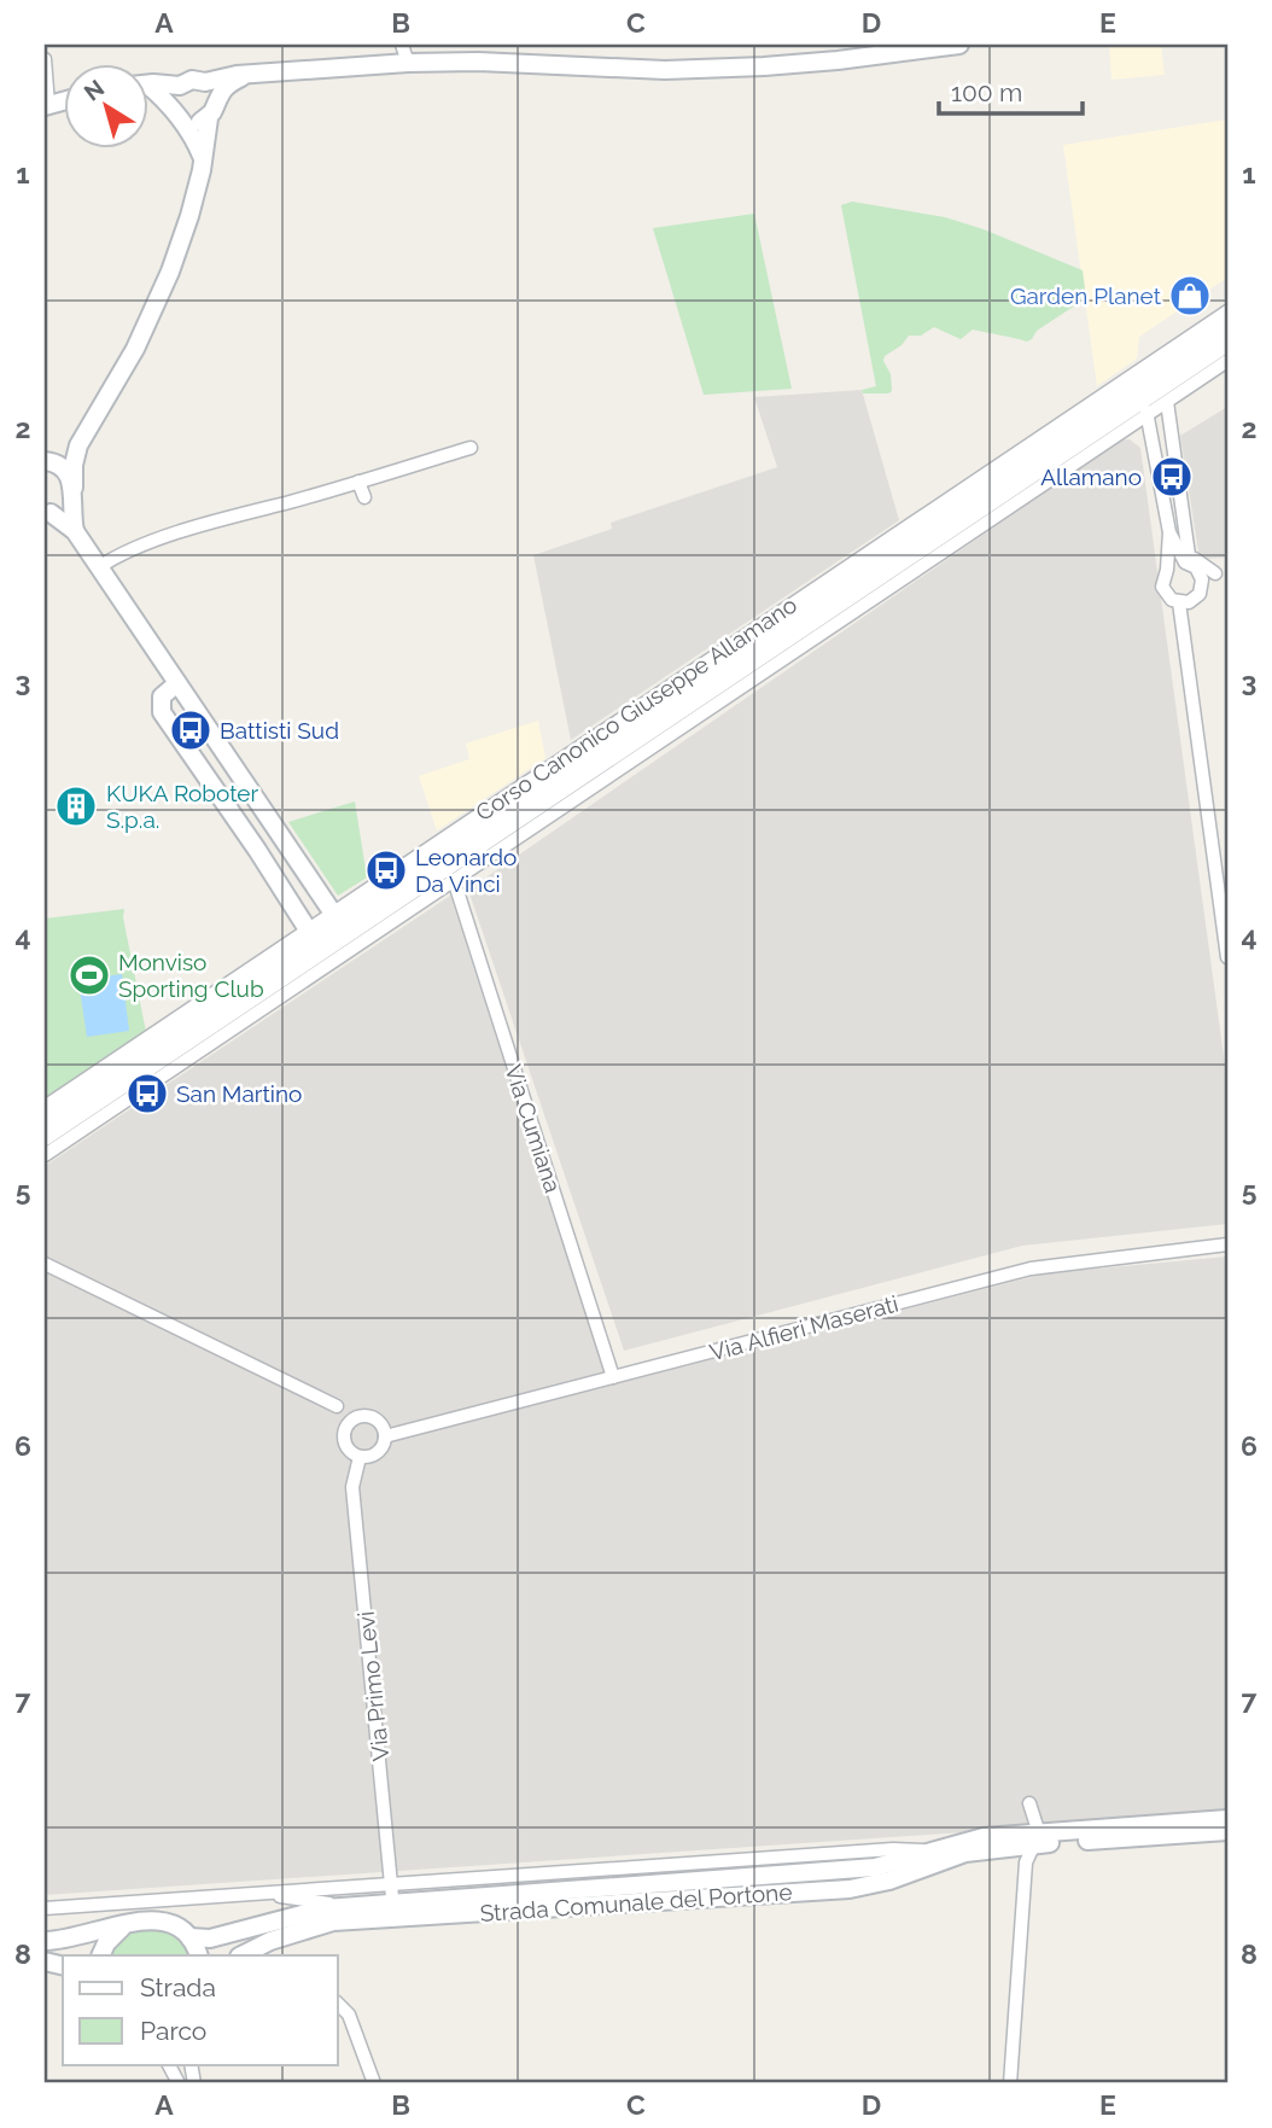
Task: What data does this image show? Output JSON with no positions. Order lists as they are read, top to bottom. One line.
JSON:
{"streets":{"street":["Corso Canonico Giuseppe Allamano","Via Cumiana","Via Alfieri Maserati","Via Primo Levi","Strada Comunale del Portone"]},"crossings":[["Corso Canonico Giuseppe Allamano","Via Cumiana"],["Via Cumiana","Via Alfieri Maserati"],["Via Alfieri Maserati","Via Primo Levi"],["Via Primo Levi","Strada Comunale del Portone"]],"places":{"shop":["Garden Planet"],"bus stop":["Allamano","Battisti Sud","Leonardo Da Vinci","San Martino"],"building":["KUKA Roboter S.p.a."],"sports":["Monviso Sporting Club"]},"legend":["Strada","Parco"],"scale_bar":"100 m","north":"top left","grid":{"columns":["A","B","C","D","E"],"rows":["1","2","3","4","5","6","7","8"]}}
